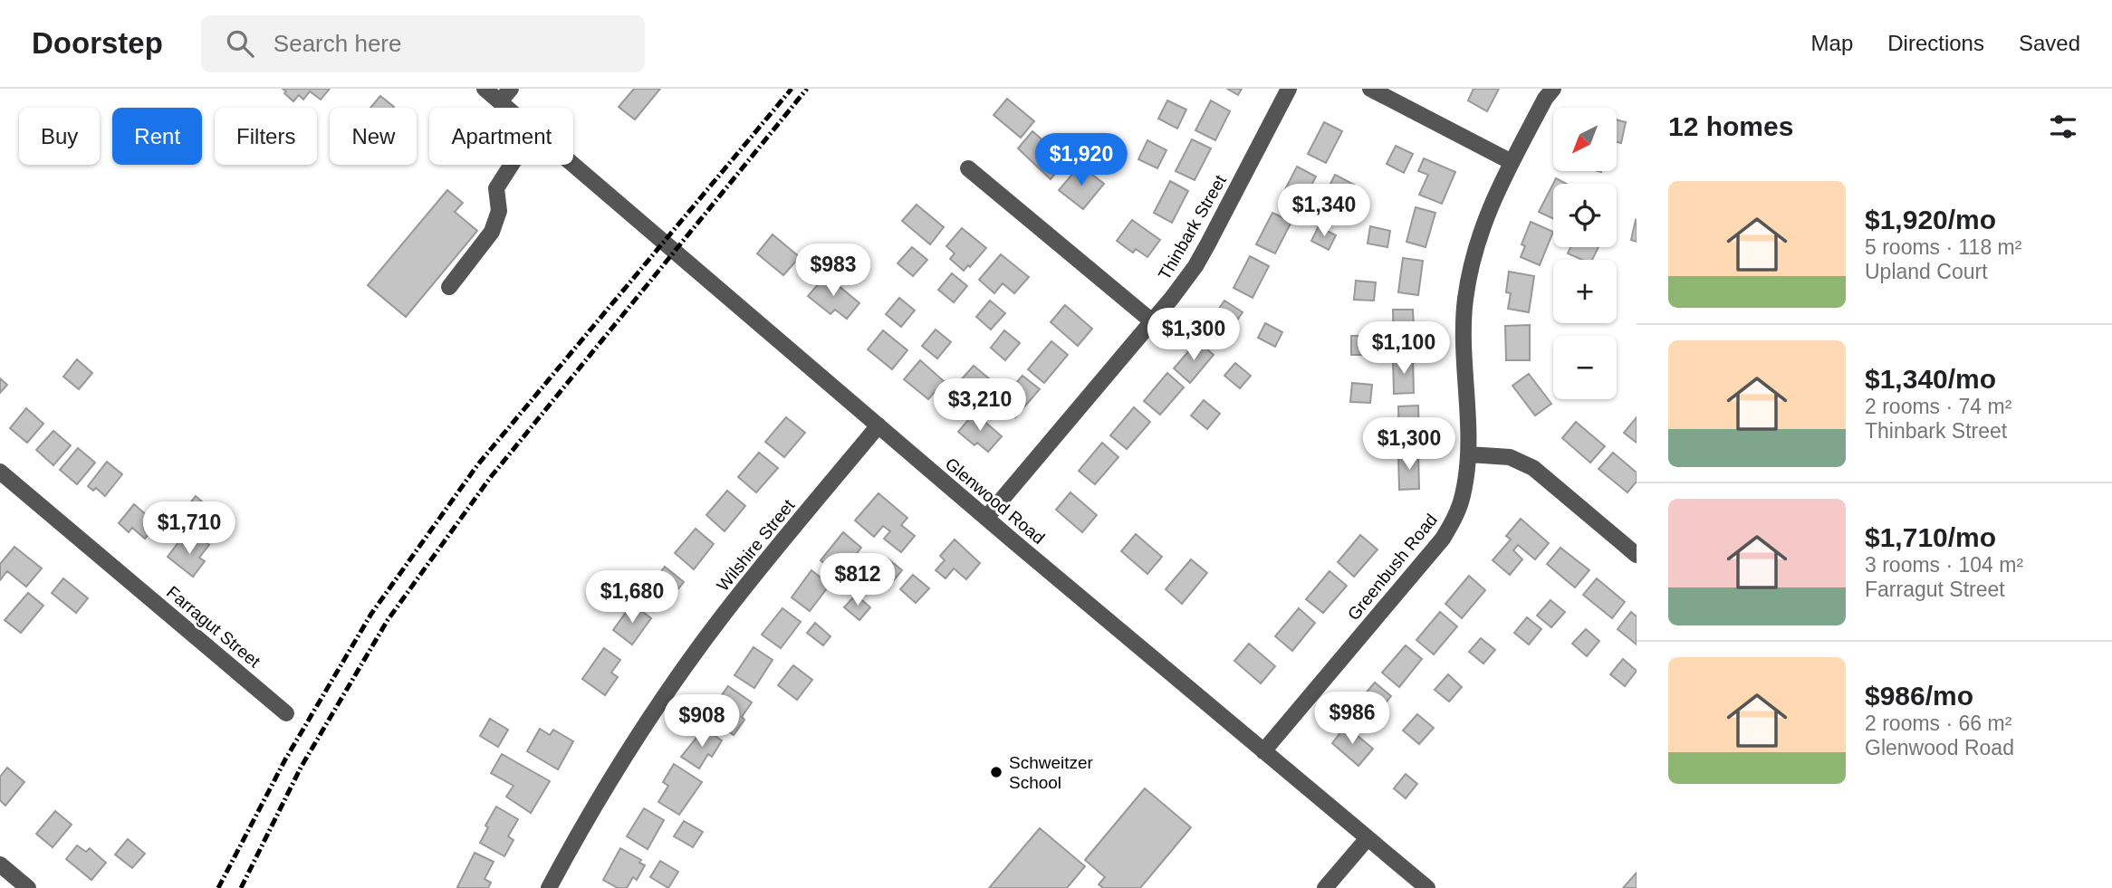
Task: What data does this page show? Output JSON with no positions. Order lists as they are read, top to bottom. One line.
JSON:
{"streets":{"street":["Thinbark Street","Glenwood Road","Wilshire Street","Greenbush Road","Farragut Street"]},"crossings":[["Thinbark Street","Glenwood Road"],["Glenwood Road","Wilshire Street"],["Glenwood Road","Greenbush Road"]],"places":["Schweitzer School"],"north":"bottom left","page":{"header":"Doorstep","search":"Search here","nav":["Map","Directions","Saved"],"heading":"12 homes","map_buttons":["+","−"],"chip":["Buy","Rent","Filters","New","Apartment"],"price":["$1,920","$1,340","$983","$1,300","$1,100","$3,210","$1,300","$1,710","$812","$1,680","$986","$908"],"list":[{"name":"$1,920/mo","note":"5 rooms · 118 m² · Upland Court"},{"name":"$1,340/mo","note":"2 rooms · 74 m² · Thinbark Street"},{"name":"$1,710/mo","note":"3 rooms · 104 m² · Farragut Street"},{"name":"$986/mo","note":"2 rooms · 66 m² · Glenwood Road"}]}}
